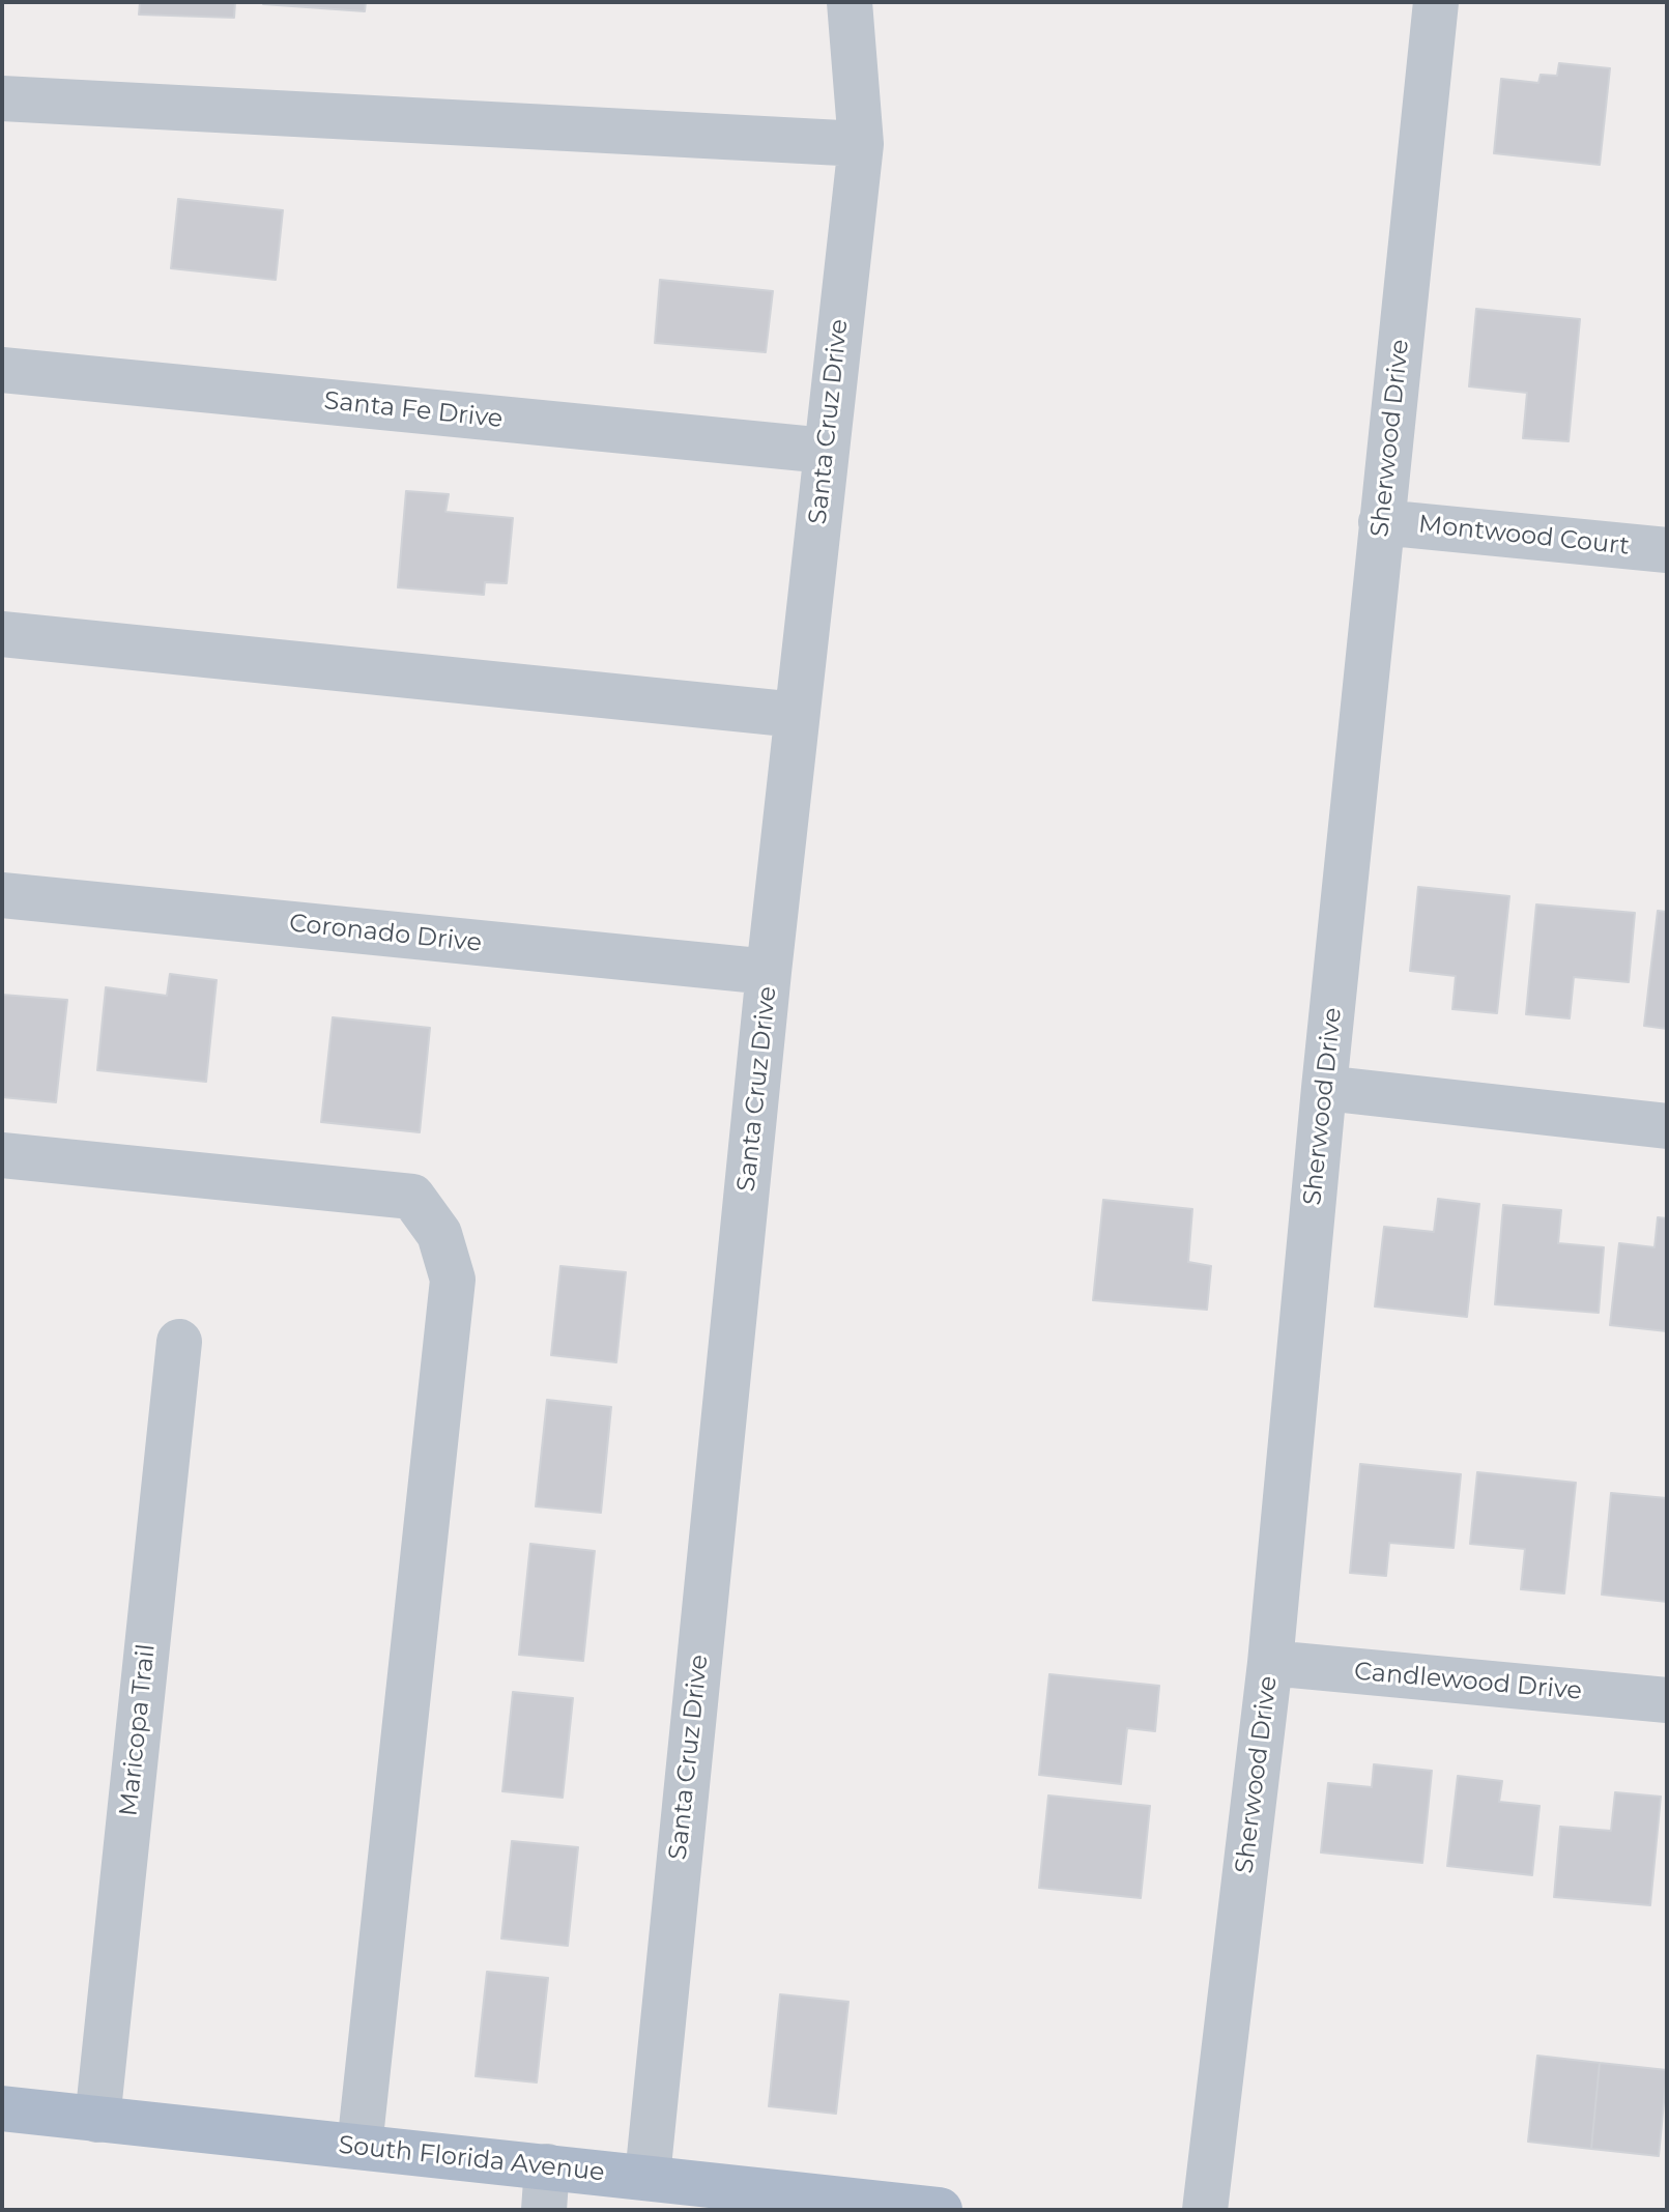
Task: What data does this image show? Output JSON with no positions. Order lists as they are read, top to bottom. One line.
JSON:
{"streets":{"main road":["South Florida Avenue"],"street":["Santa Fe Drive","Santa Cruz Drive","Sherwood Drive","Montwood Court","Coronado Drive","Candlewood Drive","Maricopa Trail"]},"crossings":[["Santa Fe Drive","Santa Cruz Drive"],["Santa Cruz Drive","Coronado Drive"],["Santa Cruz Drive","South Florida Avenue"],["Sherwood Drive","Montwood Court"],["Sherwood Drive","Candlewood Drive"],["Maricopa Trail","South Florida Avenue"]]}
